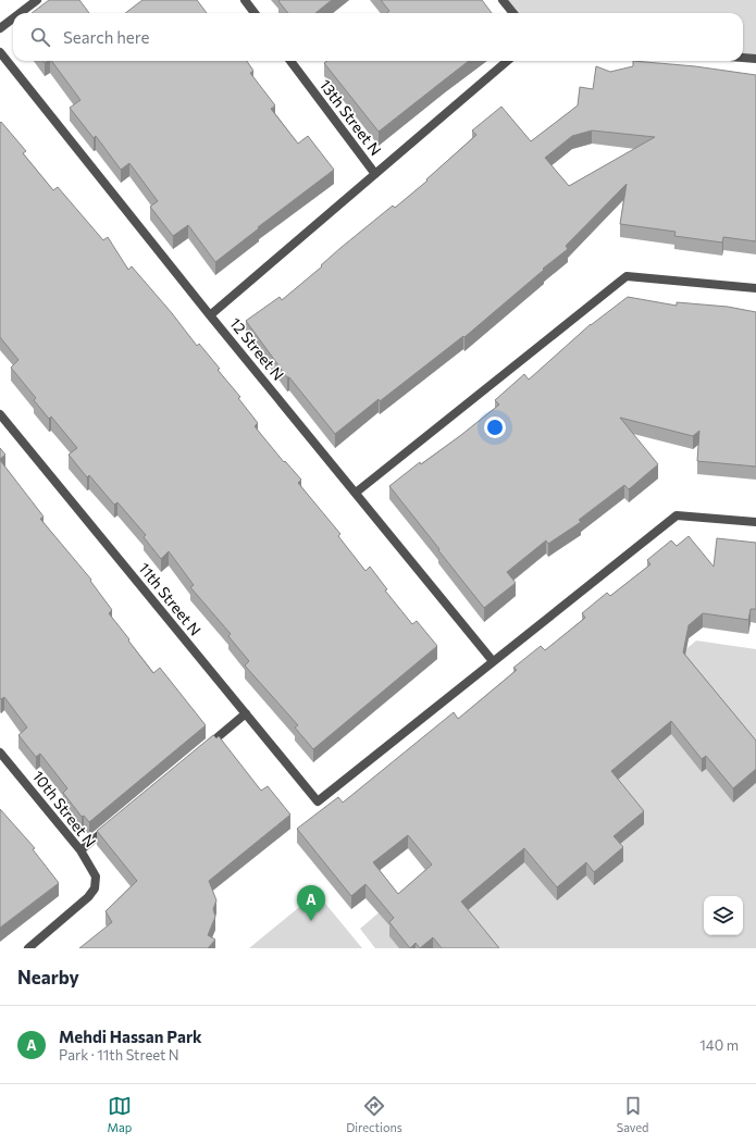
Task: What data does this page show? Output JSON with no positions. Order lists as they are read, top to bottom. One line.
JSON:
{"streets":{"street":["13th Street N","12 Street N","11th Street N","10th Street N"]},"crossings":[["12 Street N","11th Street N"]],"page":{"search":"Search here","pins":"A","heading":"Nearby","list":[{"mark":"A","name":"Mehdi Hassan Park","note":"Park · 11th Street N","value":"140 m"}],"nav":["Map","Directions","Saved"]}}
